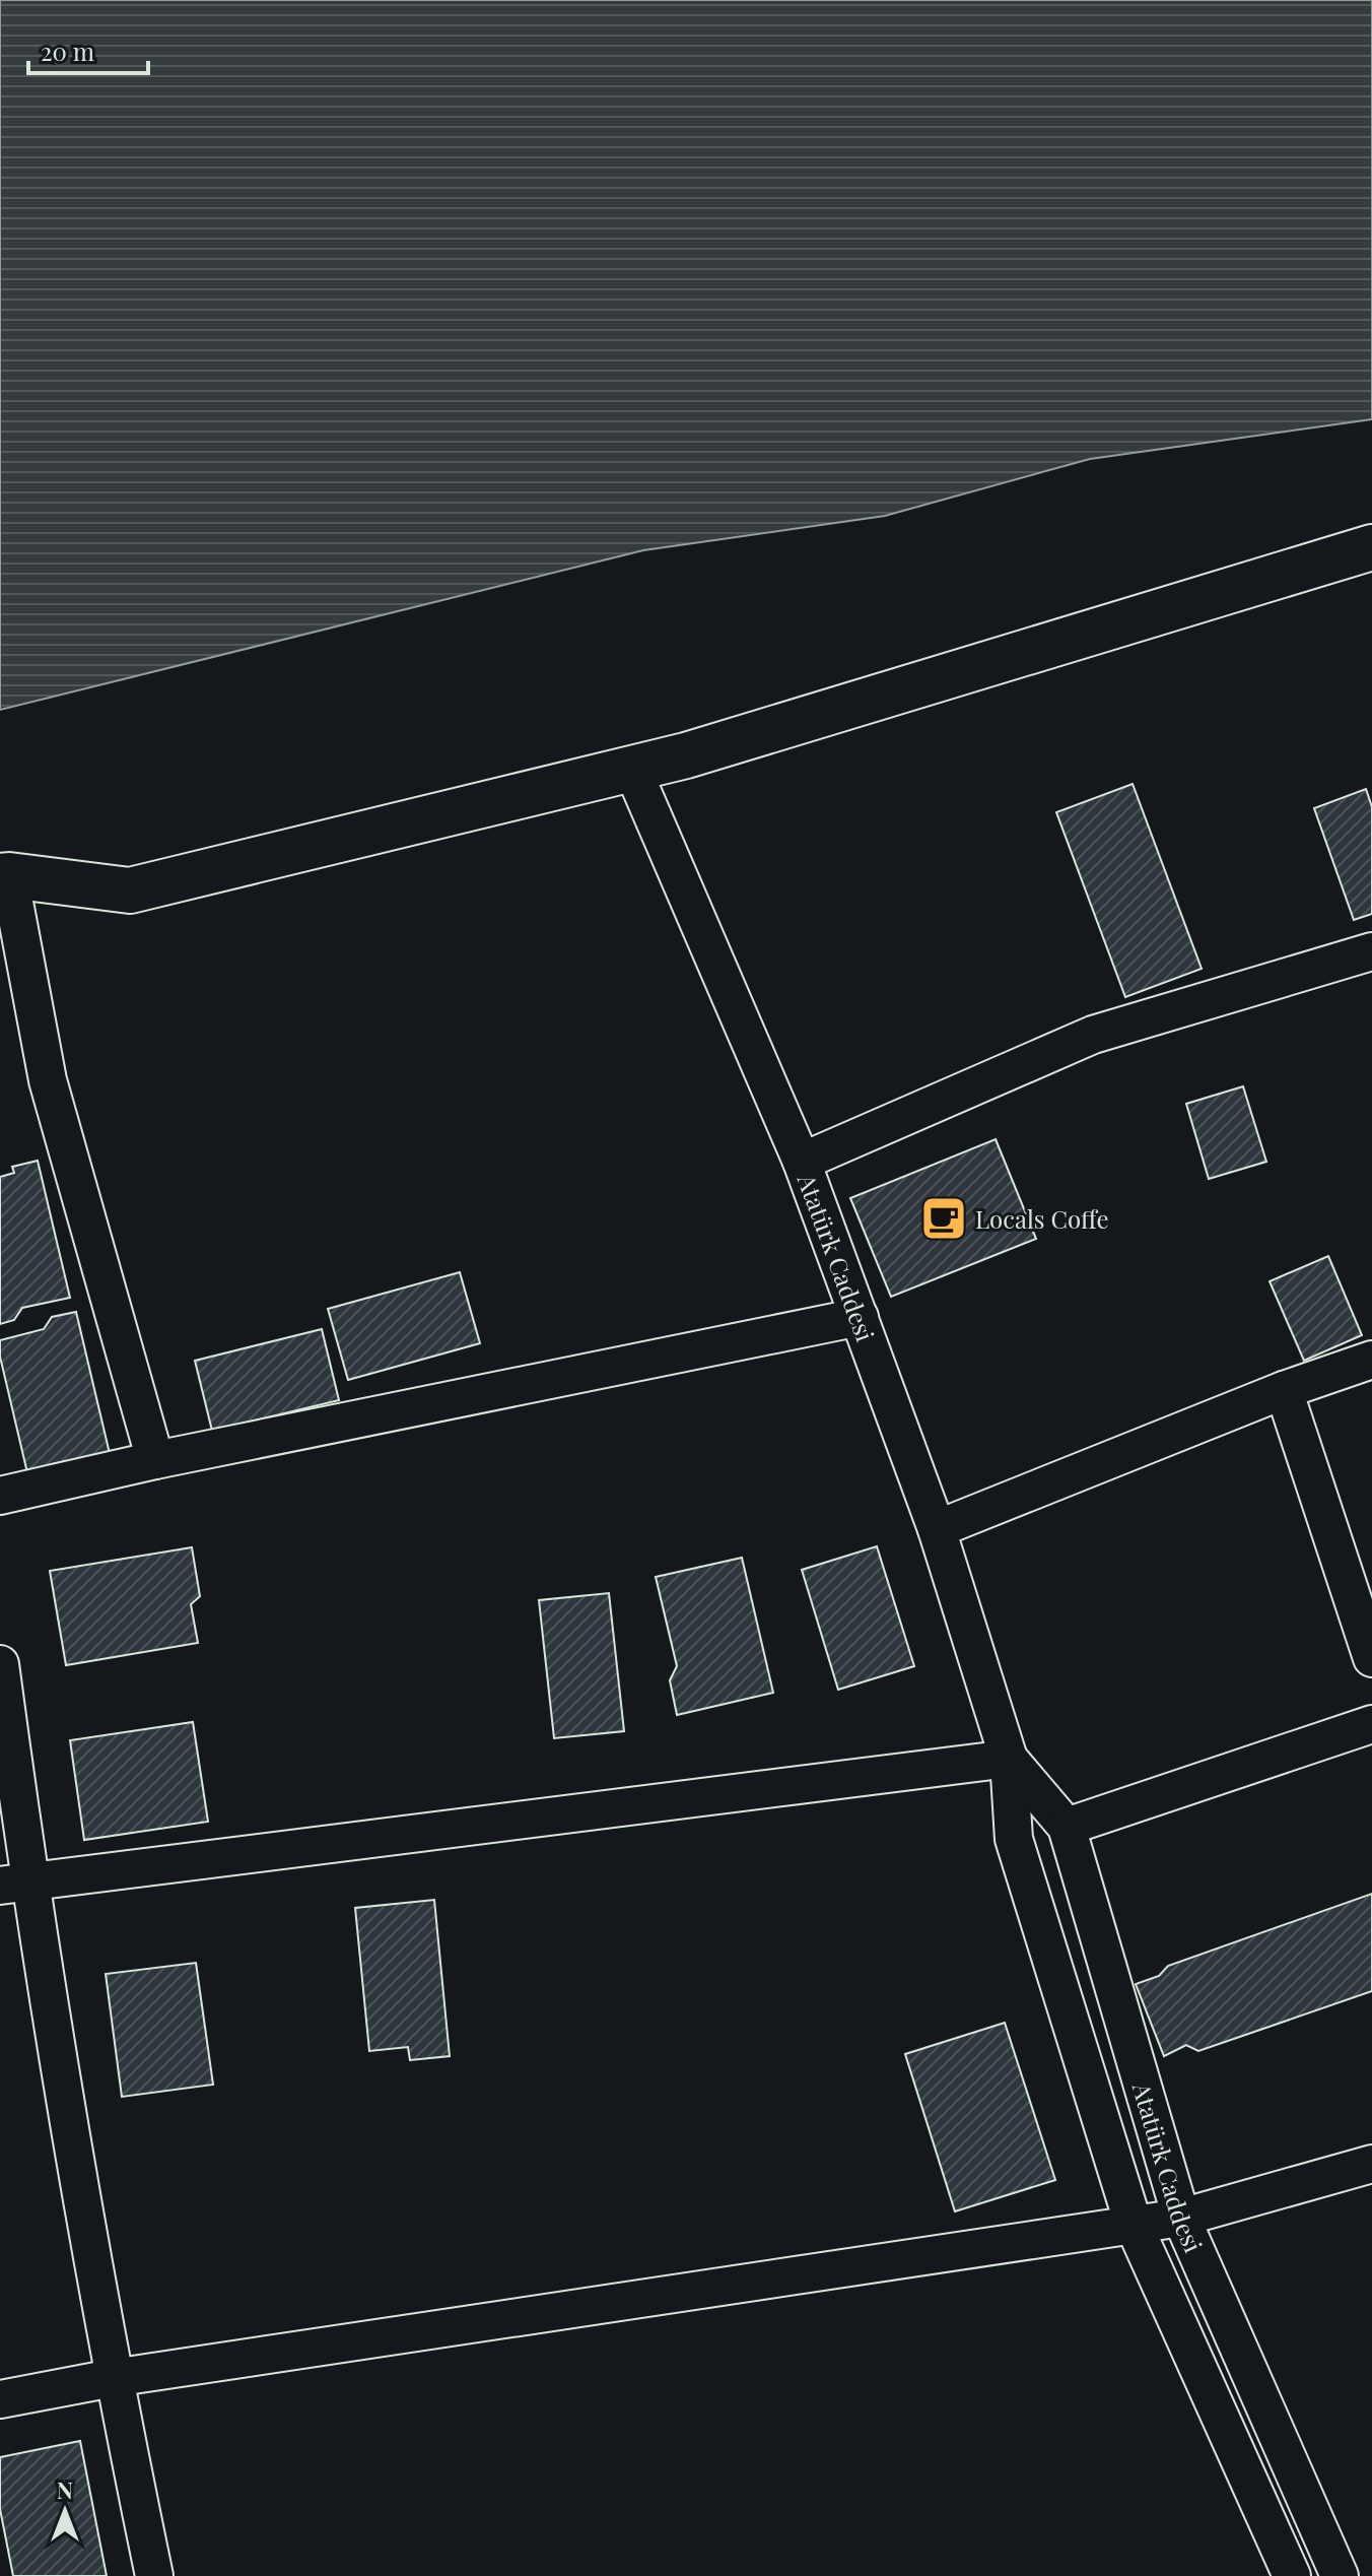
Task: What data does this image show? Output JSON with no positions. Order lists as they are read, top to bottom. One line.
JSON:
{"streets":{"street":["Atatürk Caddesi"]},"places":{"cafe":["Locals Coffe"]},"scale_bar":"20 m","north":"top"}
